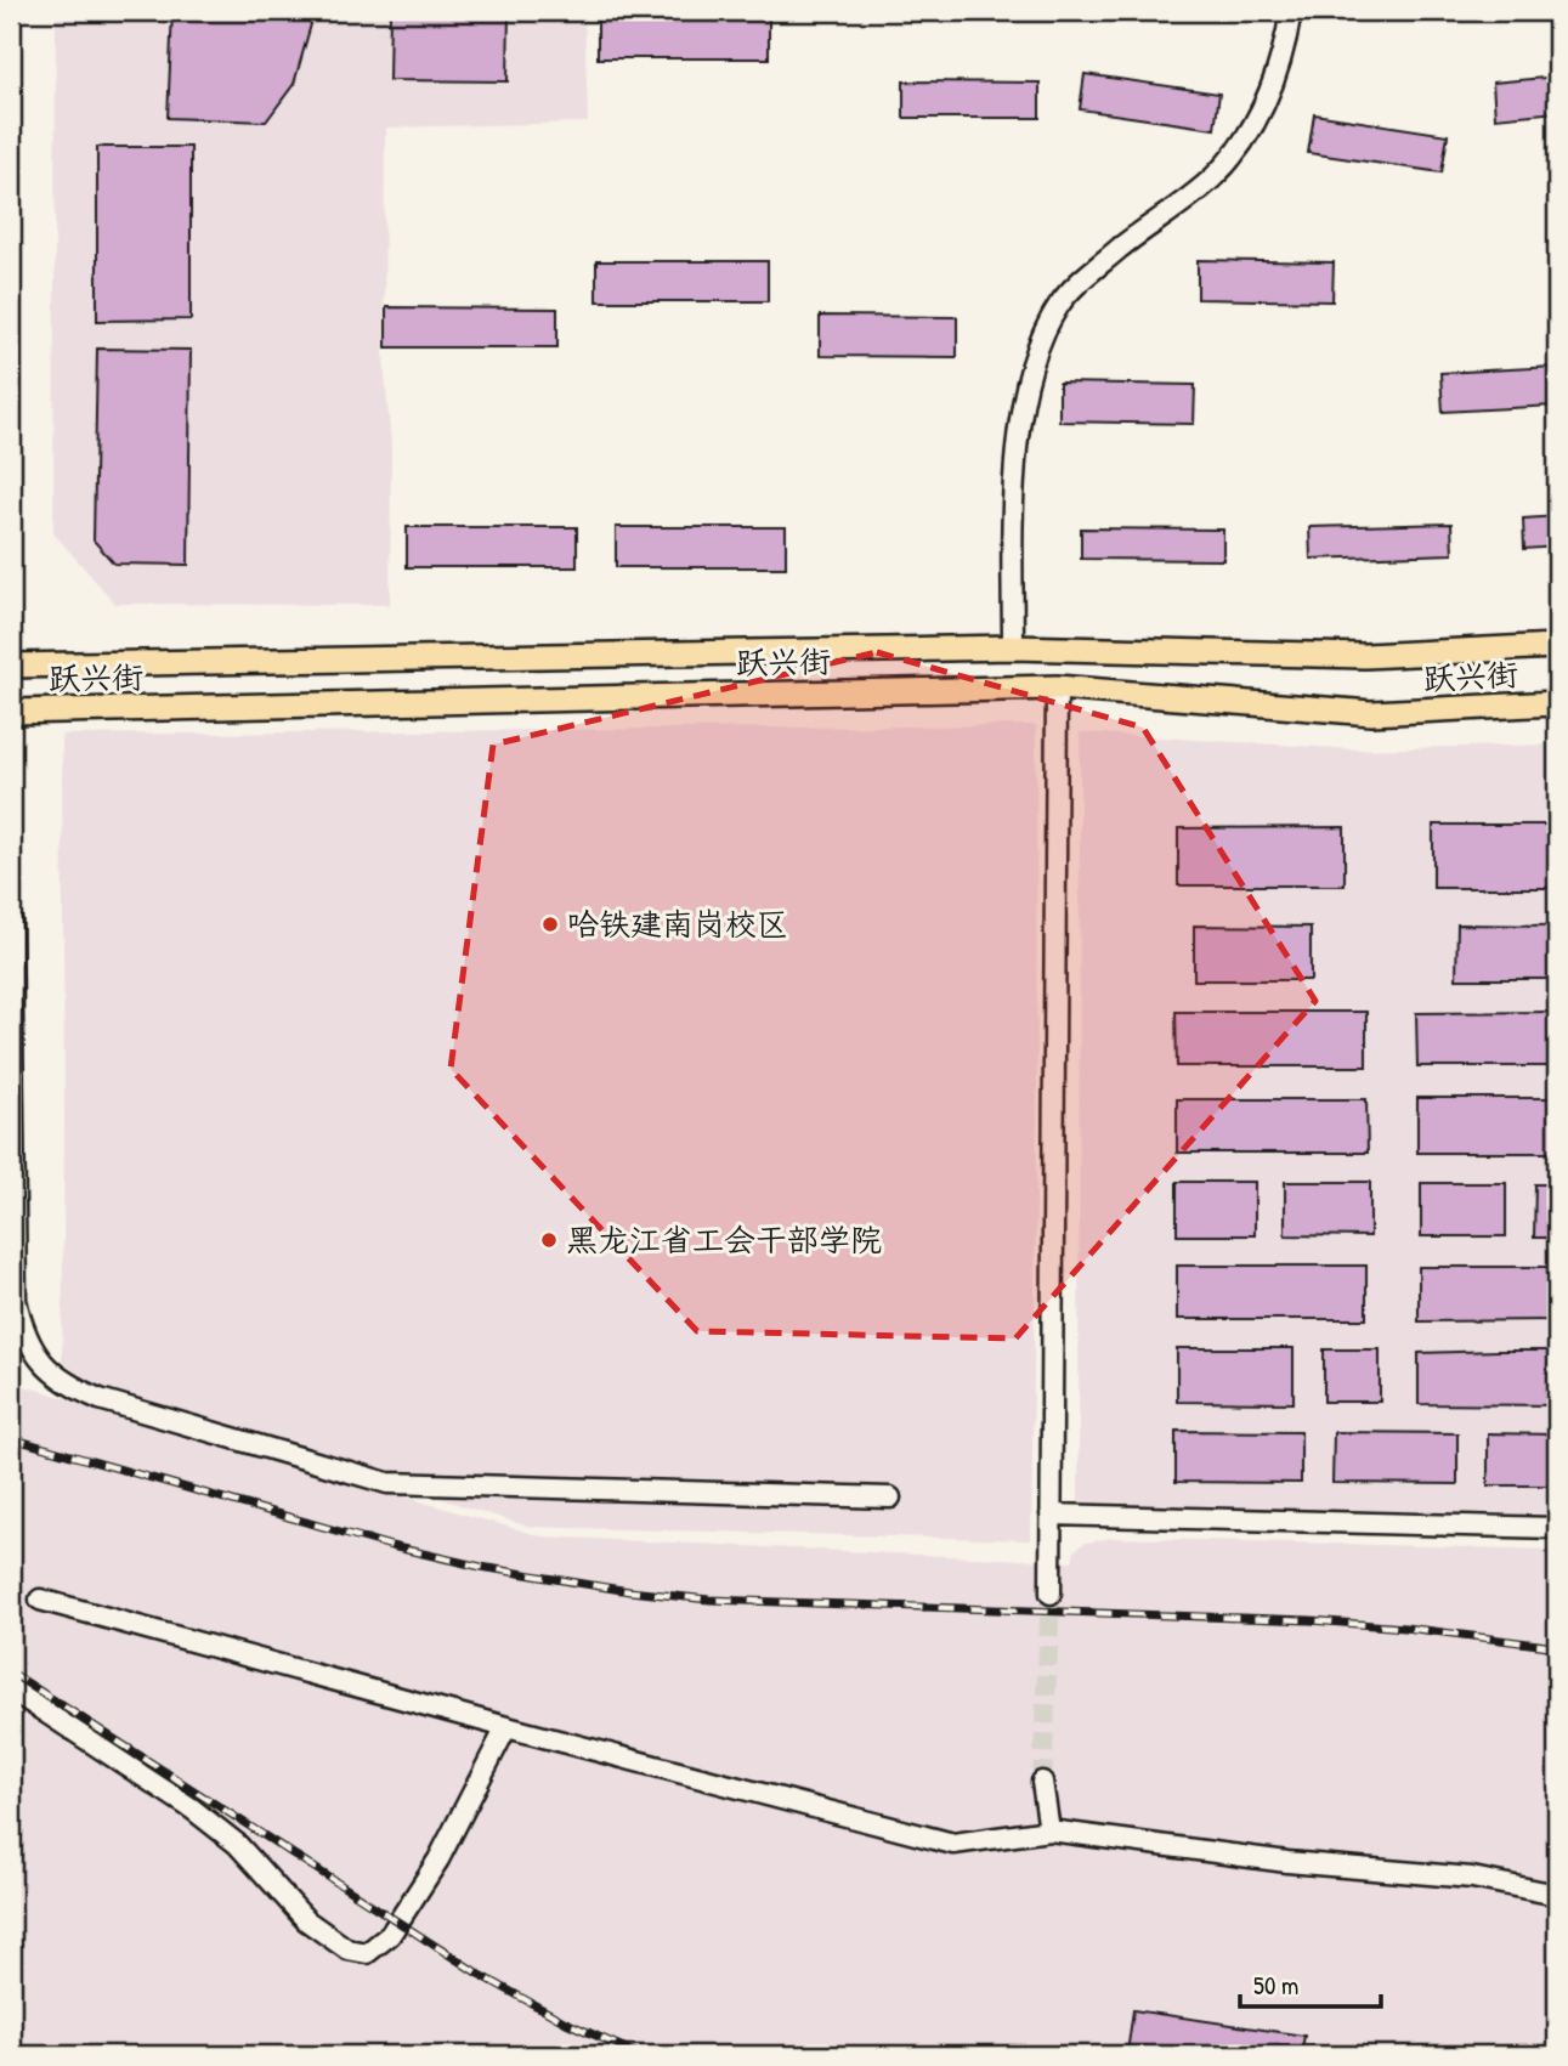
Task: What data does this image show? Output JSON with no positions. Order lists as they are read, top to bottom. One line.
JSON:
{"streets":{"main road":["跃兴街"]},"places":["哈铁建南岗校区","黑龙江省工会干部学院"],"scale_bar":"50 m"}
